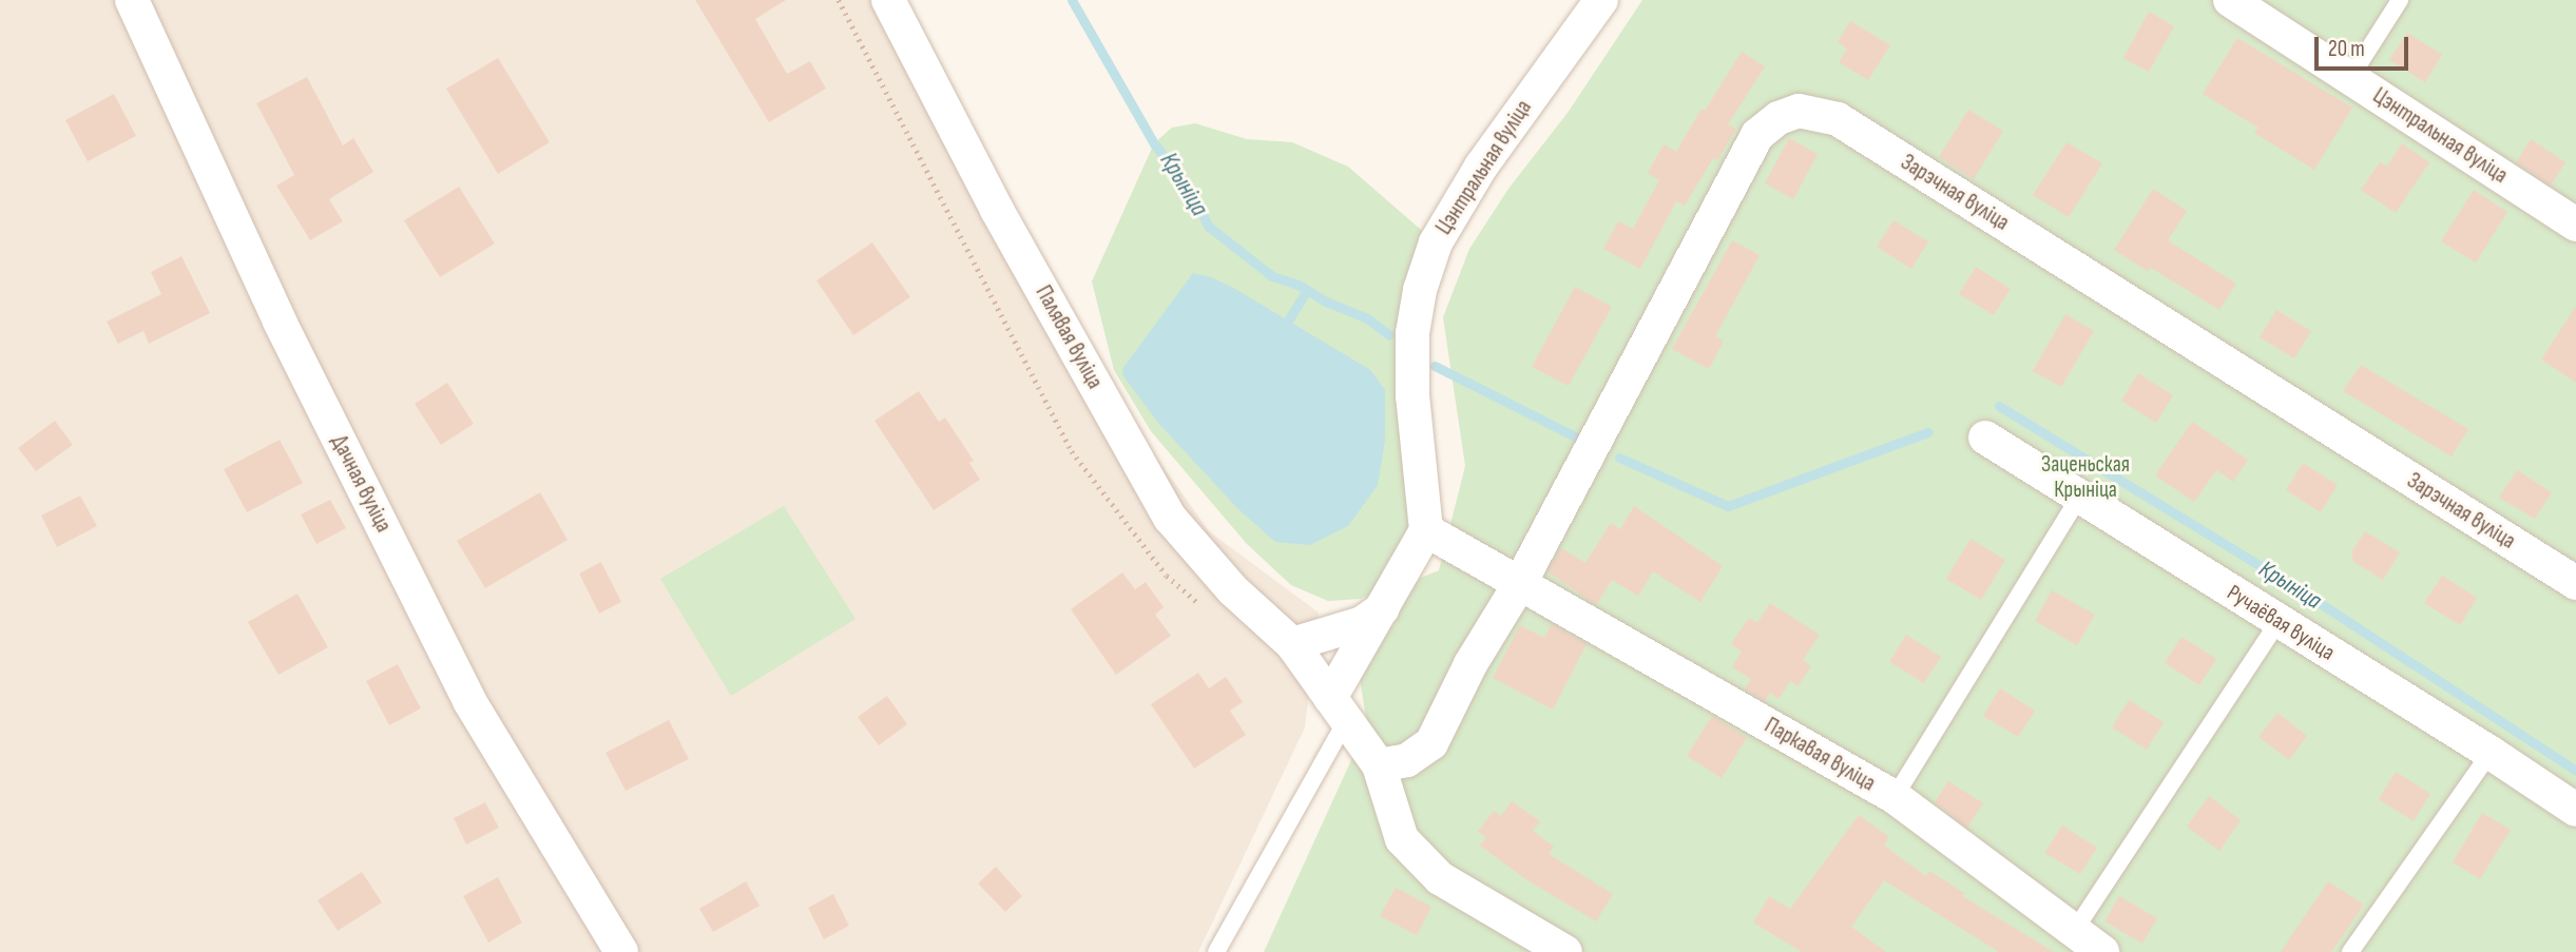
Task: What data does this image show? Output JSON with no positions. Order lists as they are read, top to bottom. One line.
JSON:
{"streets":{"street":["Цэнтральная вуліца","Зарэчная вуліца","Палявая вуліца","Дачная вуліца","Ручаёвая вуліца","Паркавая вуліца"]},"crossings":[["Зарэчная вуліца","Паркавая вуліца"]],"water":["Крыніца"],"parks":["Заценьская Крыніца"],"scale_bar":"20 m"}
